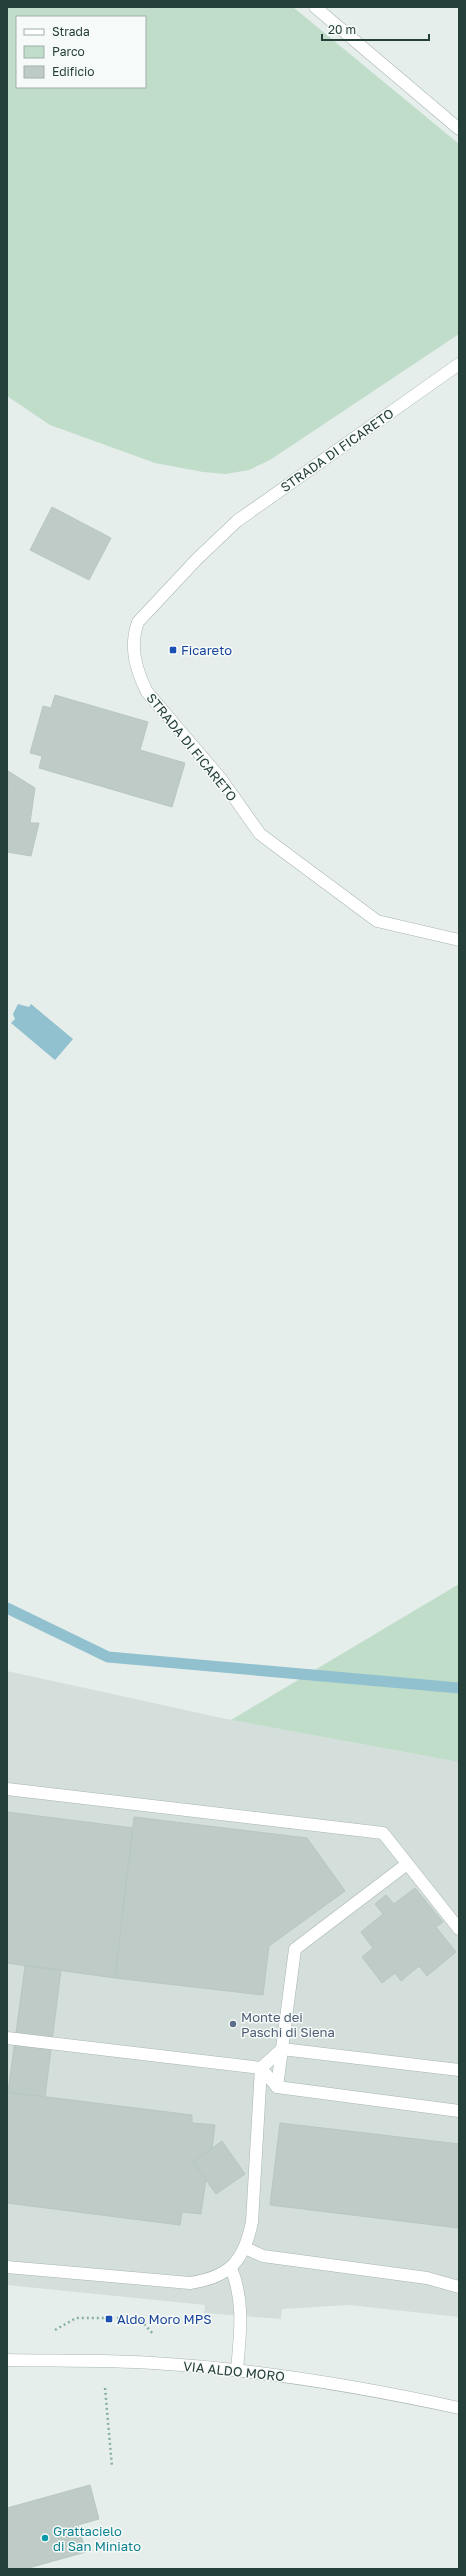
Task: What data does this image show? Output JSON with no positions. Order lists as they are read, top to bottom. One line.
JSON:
{"streets":{"street":["STRADA DI FICARETO","VIA ALDO MORO"]},"places":{"transit":["Ficareto","Aldo Moro MPS"],"other":["Monte dei Paschi di Siena","Grattacielo di San Miniato"]},"legend":["Strada","Parco","Edificio"],"scale_bar":"20 m"}
